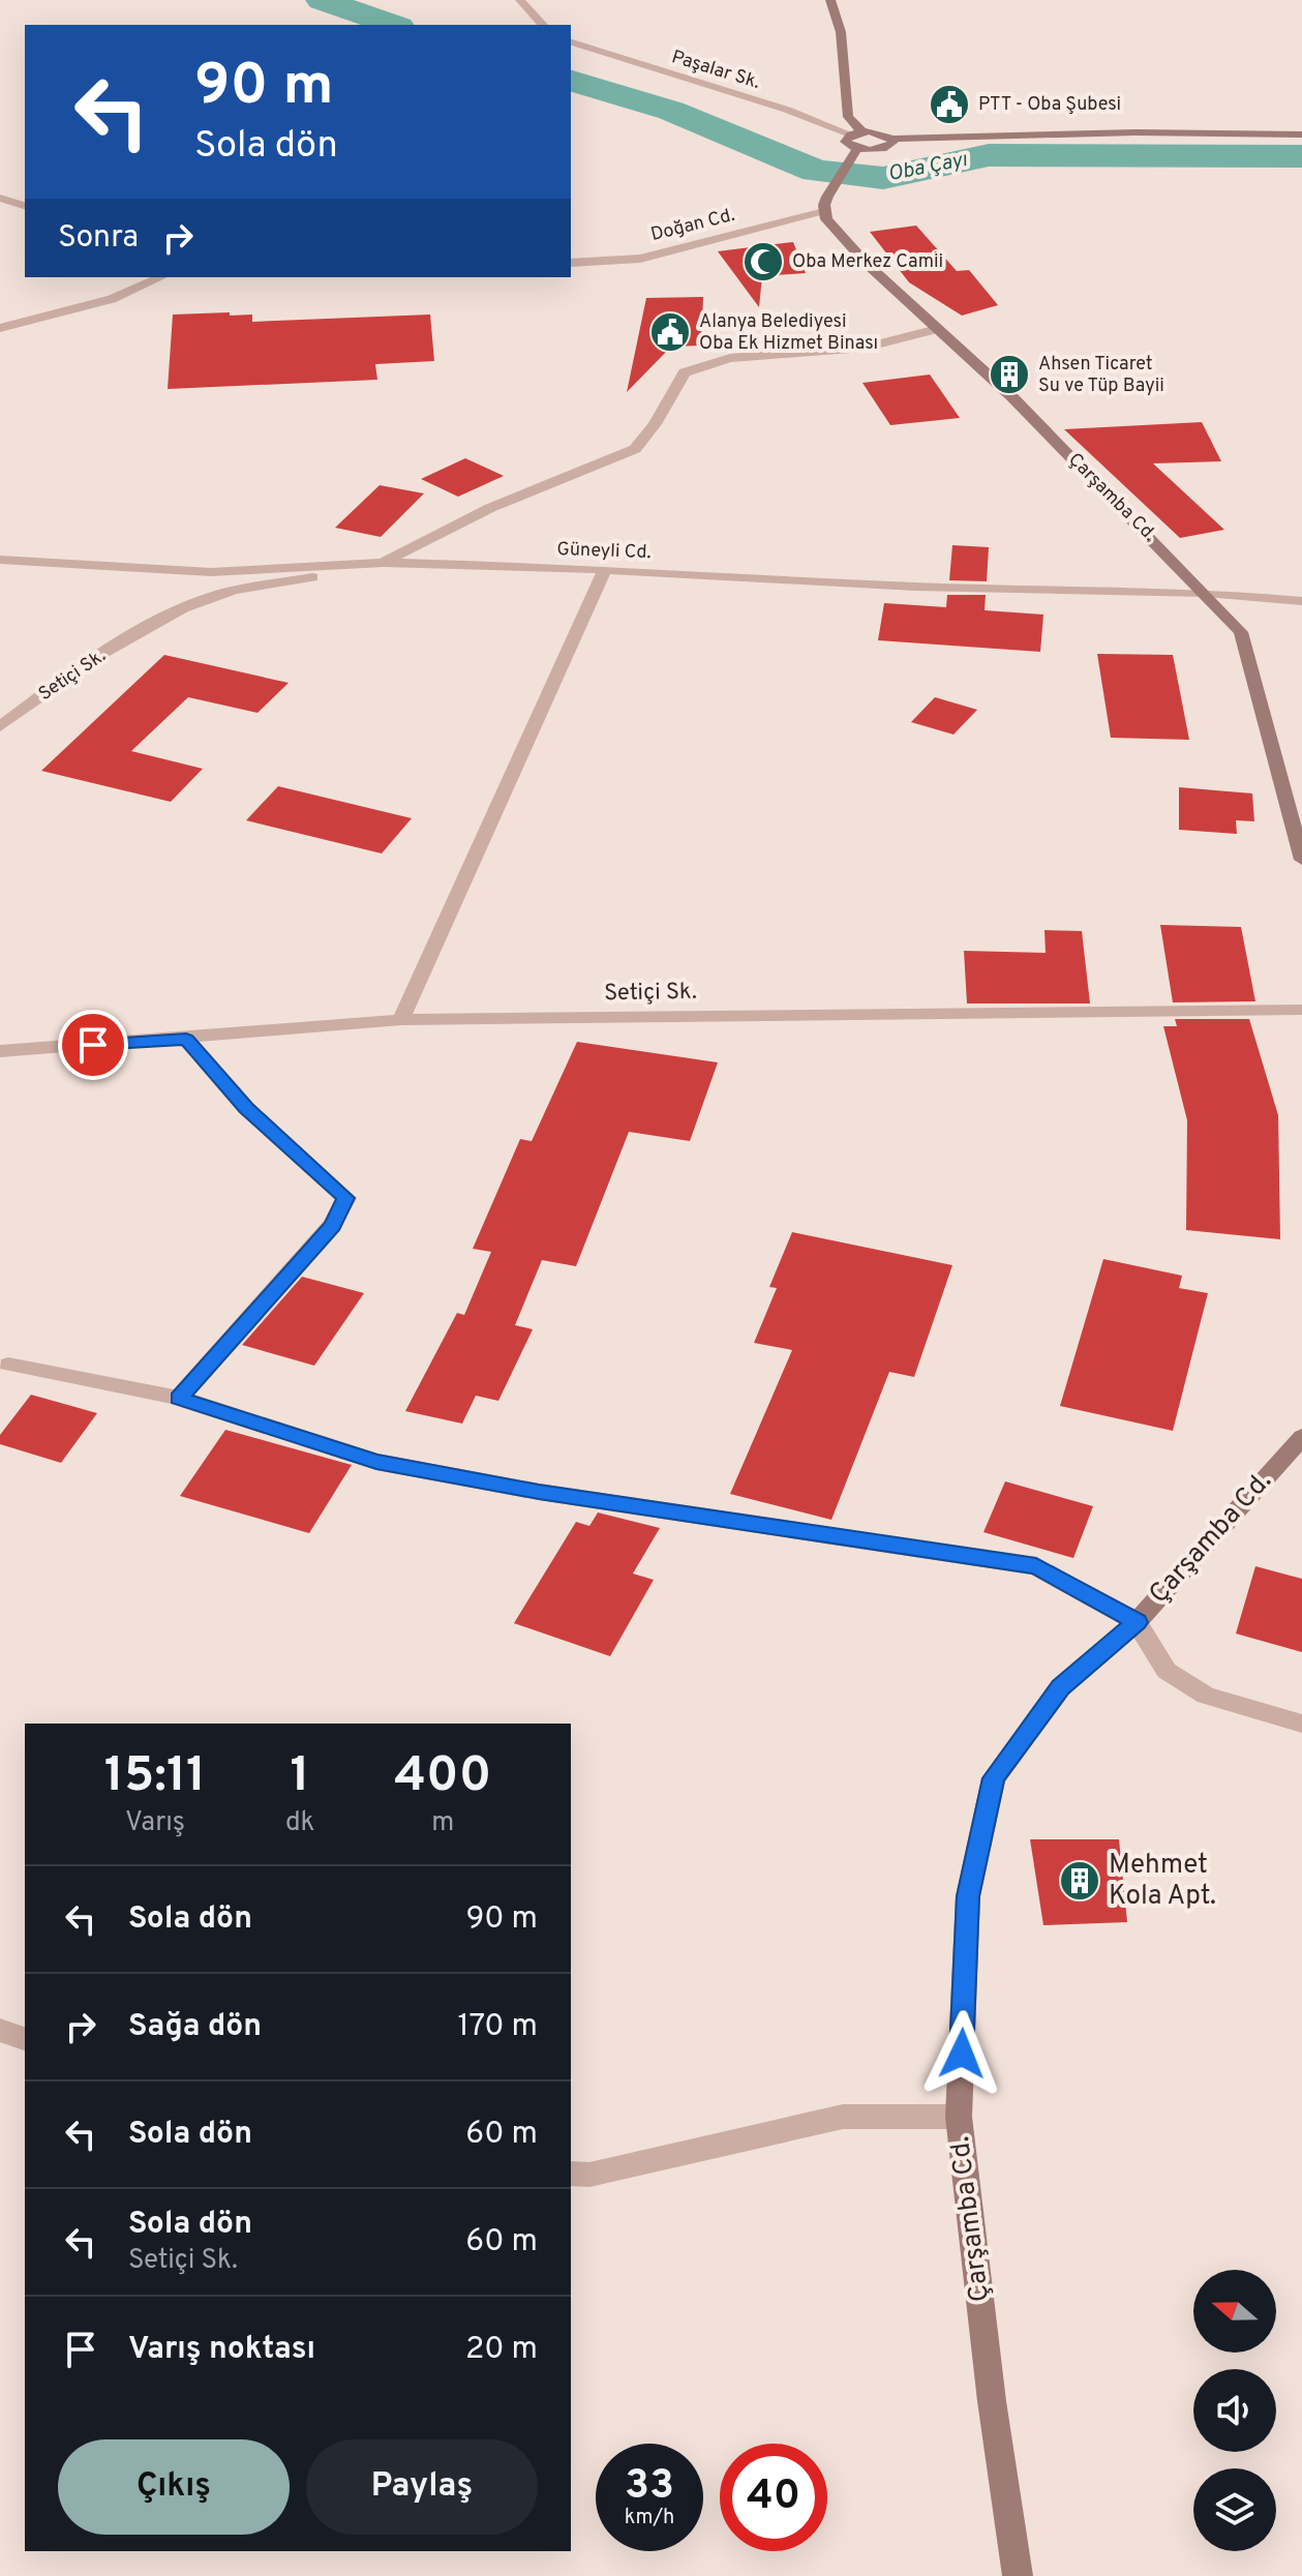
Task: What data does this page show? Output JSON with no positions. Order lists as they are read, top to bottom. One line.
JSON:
{"streets":{"street":["Paşalar Sk.","Doğan Cd.","Çarşamba Cd.","Güneyli Cd.","Setiçi Sk."]},"crossings":[["Doğan Cd.","Çarşamba Cd."],["Çarşamba Cd.","Güneyli Cd."],["Güneyli Cd.","Setiçi Sk."]],"water":["Oba Çayı"],"places":{"public building":["PTT - Oba Şubesi","Alanya Belediyesi Oba Ek Hizmet Binası"],"mosque":["Oba Merkez Camii"],"building":["Ahsen Ticaret Su ve Tüp Bayii","Mehmet Kola Apt."]},"north":"left","page":{"turn":["90 m","Sola dön"],"then":"Sonra","eta":["15:11","Varış","1","dk","400","m"],"list":[{"name":"Sola dön","value":"90 m"},{"name":"Sağa dön","value":"170 m"},{"name":"Sola dön","value":"60 m"},{"name":"Sola dön","note":"Setiçi Sk.","value":"60 m"},{"name":"Varış noktası","value":"20 m"}],"buttons":["Çıkış","Paylaş"],"speed":"33 km/h","limit":"40"}}
